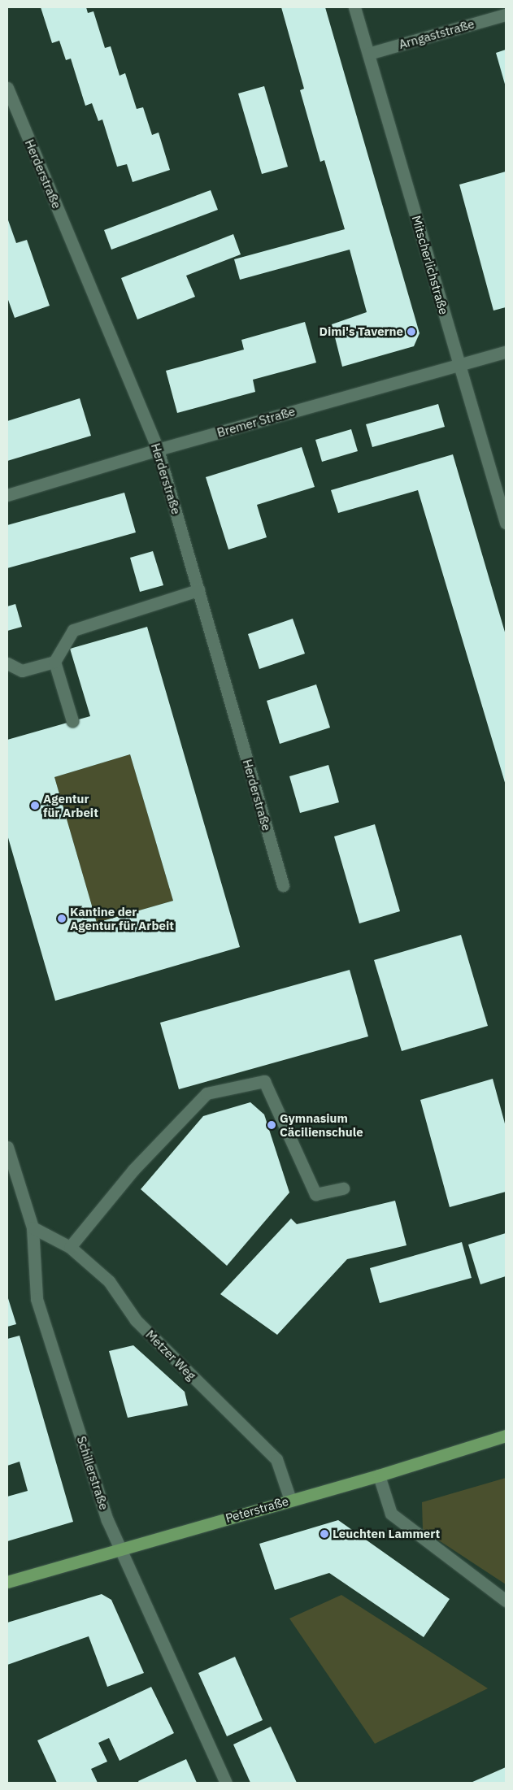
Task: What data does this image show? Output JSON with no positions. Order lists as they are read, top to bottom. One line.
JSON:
{"streets":{"main road":["Peterstraße"],"street":["Arngaststraße","Herderstraße","Mitscherlichstraße","Bremer Straße","Metzer Weg","Schillerstraße"]},"crossings":[["Arngaststraße","Mitscherlichstraße"],["Herderstraße","Bremer Straße"],["Mitscherlichstraße","Bremer Straße"],["Metzer Weg","Schillerstraße"],["Metzer Weg","Peterstraße"],["Schillerstraße","Peterstraße"]],"places":["Dimi's Taverne","Agentur für Arbeit","Kantine der Agentur für Arbeit","Gymnasium Cäcilienschule","Leuchten Lammert"]}
